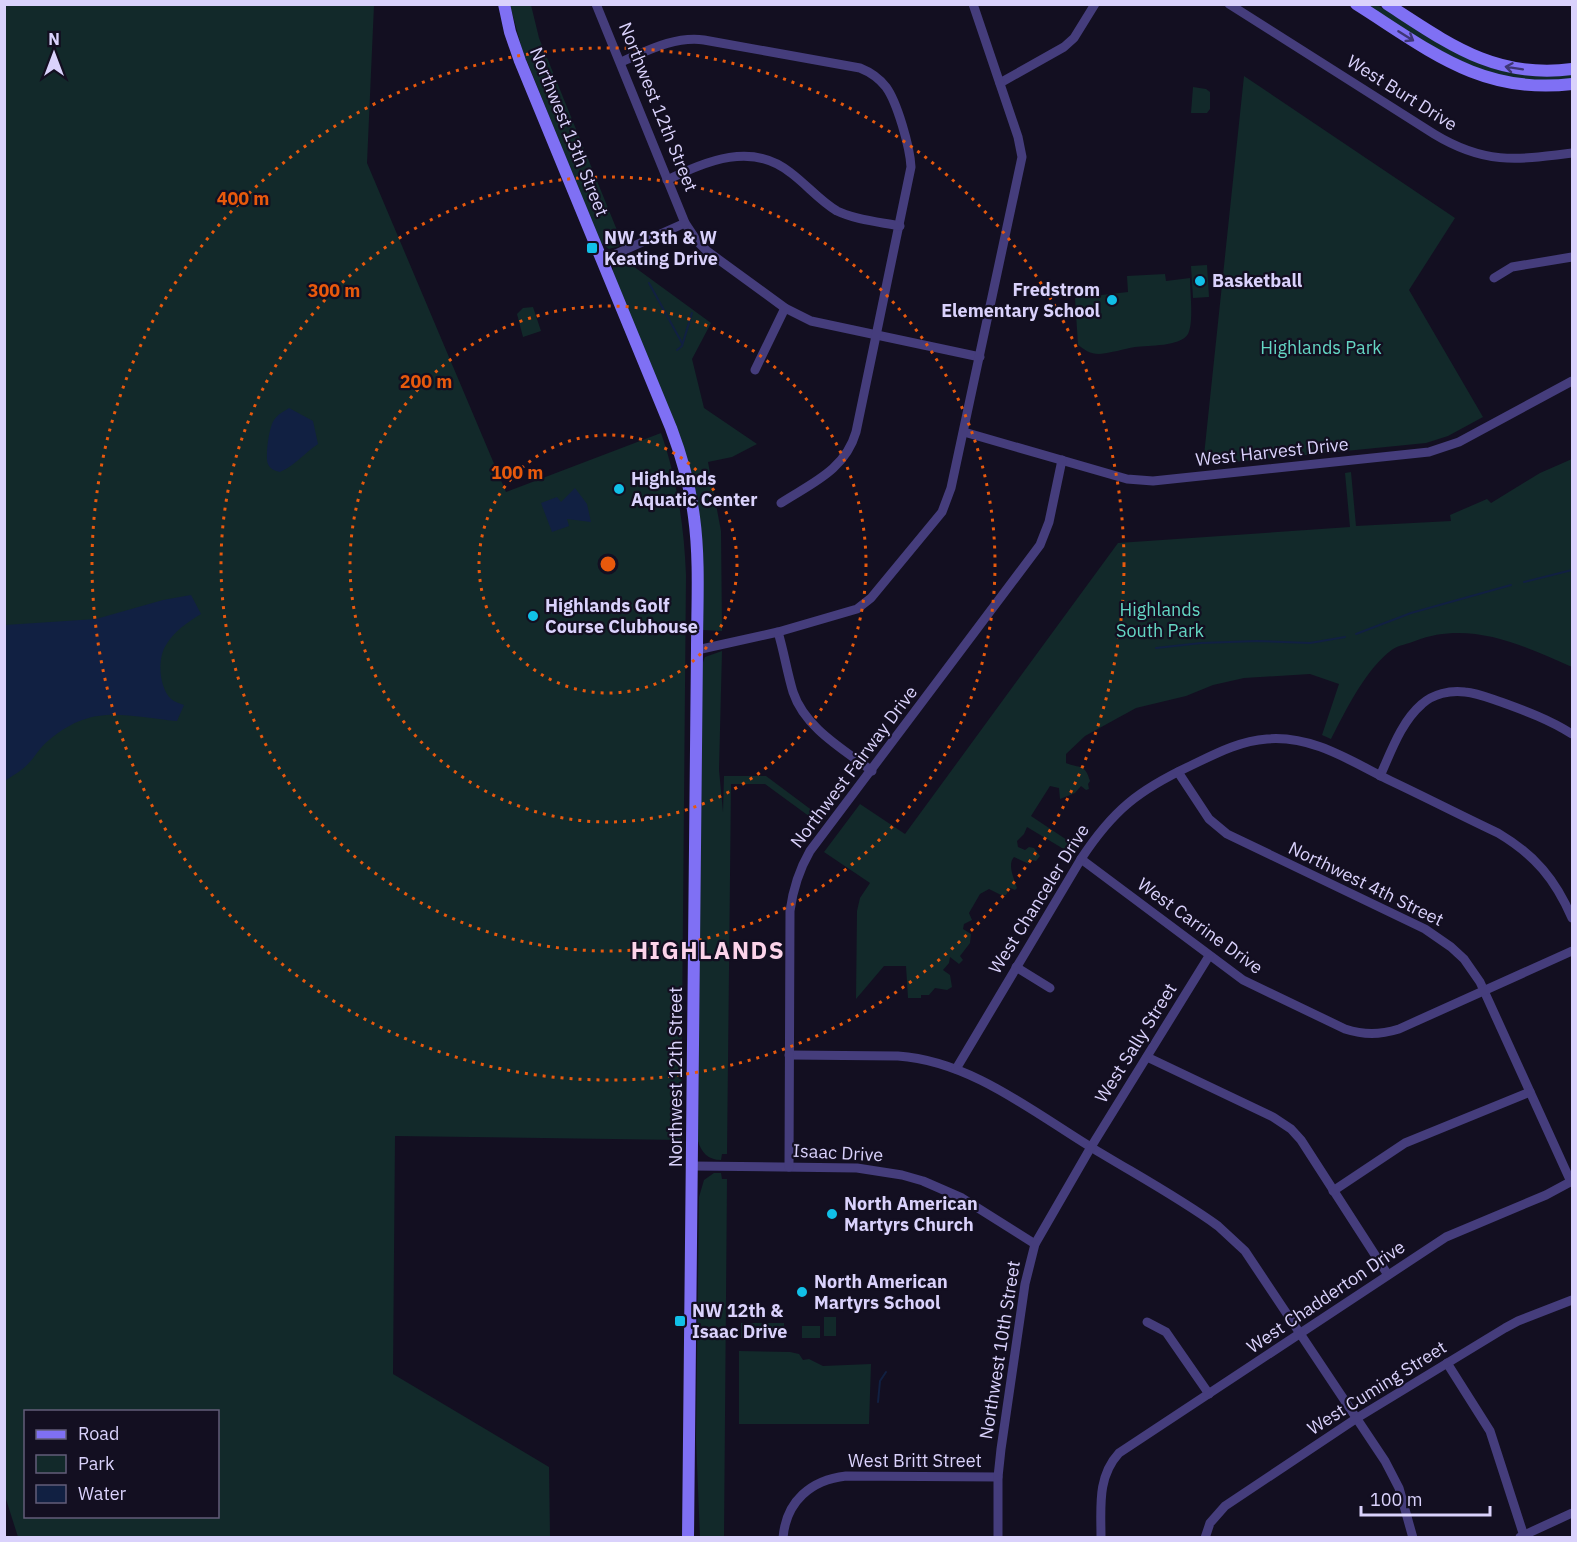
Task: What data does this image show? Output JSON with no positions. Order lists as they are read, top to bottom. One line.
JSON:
{"streets":{"main road":["Northwest 12th Street","Northwest 13th Street"],"street":["West Burt Drive","West Harvest Drive","Northwest Fairway Drive","Northwest 4th Street","West Chanceler Drive","West Carrine Drive","West Sally Street","Isaac Drive","West Chadderton Drive","Northwest 10th Street","West Cuming Street","West Britt Street"]},"crossings":[["Northwest 12th Street","Northwest 13th Street"],["Northwest 12th Street","Isaac Drive"],["West Harvest Drive","Northwest Fairway Drive"],["Northwest Fairway Drive","Isaac Drive"],["Northwest 4th Street","West Chanceler Drive"],["Northwest 4th Street","West Carrine Drive"],["Northwest 4th Street","West Chadderton Drive"],["West Chanceler Drive","West Carrine Drive"],["West Carrine Drive","West Sally Street"],["West Sally Street","Northwest 10th Street"],["Isaac Drive","Northwest 10th Street"],["Northwest 10th Street","West Britt Street"]],"districts":["HIGHLANDS"],"parks":["Highlands Park","Highlands South Park"],"places":{"transit":["NW 13th & W Keating Drive","NW 12th & Isaac Drive"],"other":["Basketball","Fredstrom Elementary School","Highlands Aquatic Center","Highlands Golf Course Clubhouse","North American Martyrs Church","North American Martyrs School"]},"legend":["Road","Park","Water"],"scale_bar":"100 m","north":"top","rings":["400 m","300 m","200 m","100 m"]}
